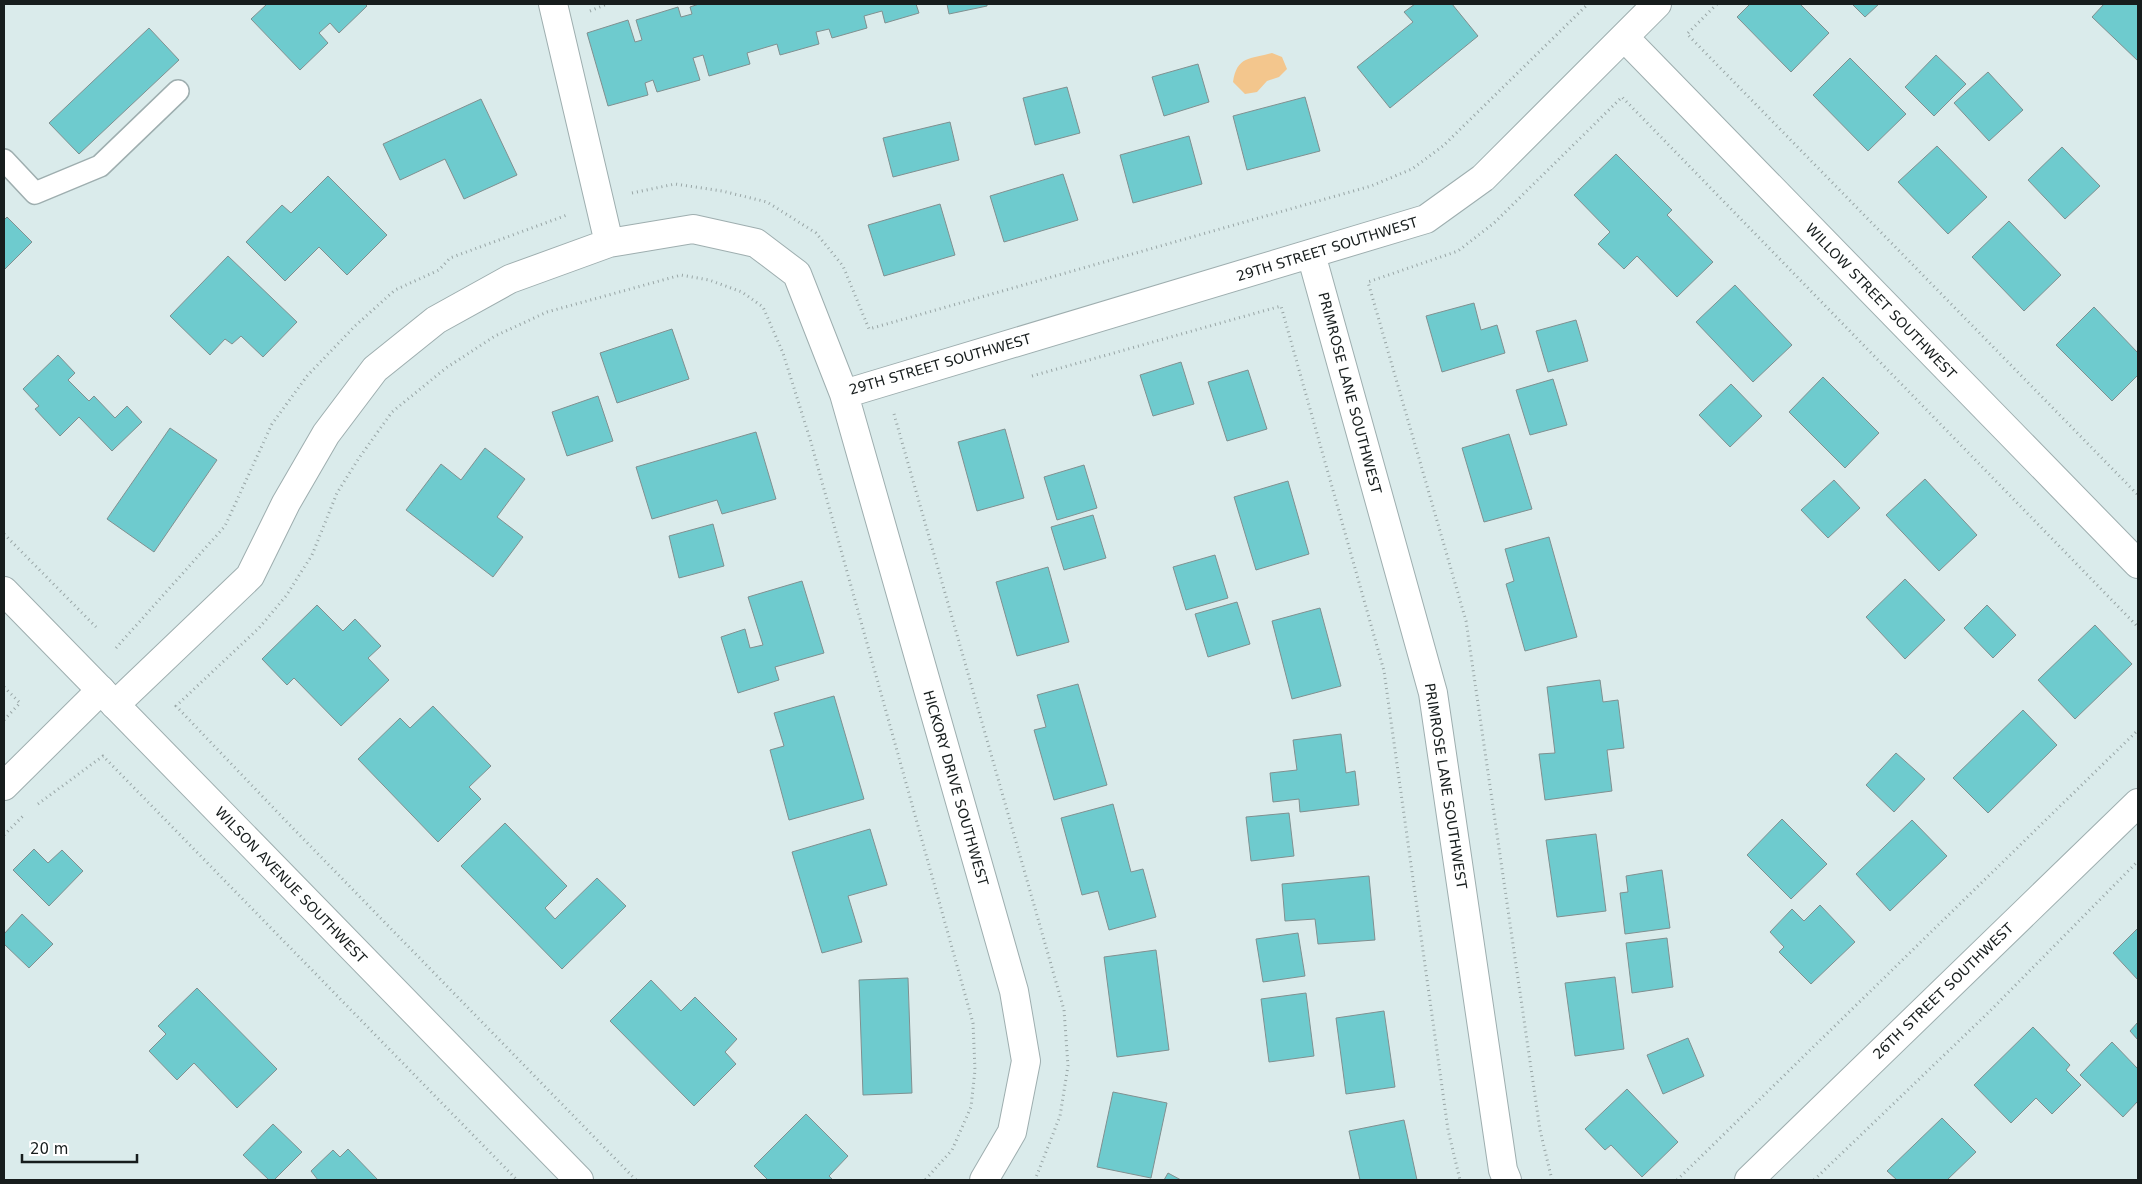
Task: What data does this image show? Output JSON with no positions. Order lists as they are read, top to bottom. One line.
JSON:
{"streets":{"street":["29TH STREET SOUTHWEST","WILLOW STREET SOUTHWEST","PRIMROSE LANE SOUTHWEST","HICKORY DRIVE SOUTHWEST","WILSON AVENUE SOUTHWEST","26TH STREET SOUTHWEST"]},"crossings":[["29TH STREET SOUTHWEST","WILLOW STREET SOUTHWEST"],["29TH STREET SOUTHWEST","PRIMROSE LANE SOUTHWEST"],["29TH STREET SOUTHWEST","HICKORY DRIVE SOUTHWEST"],["29TH STREET SOUTHWEST","WILSON AVENUE SOUTHWEST"]],"scale_bar":"20 m"}
